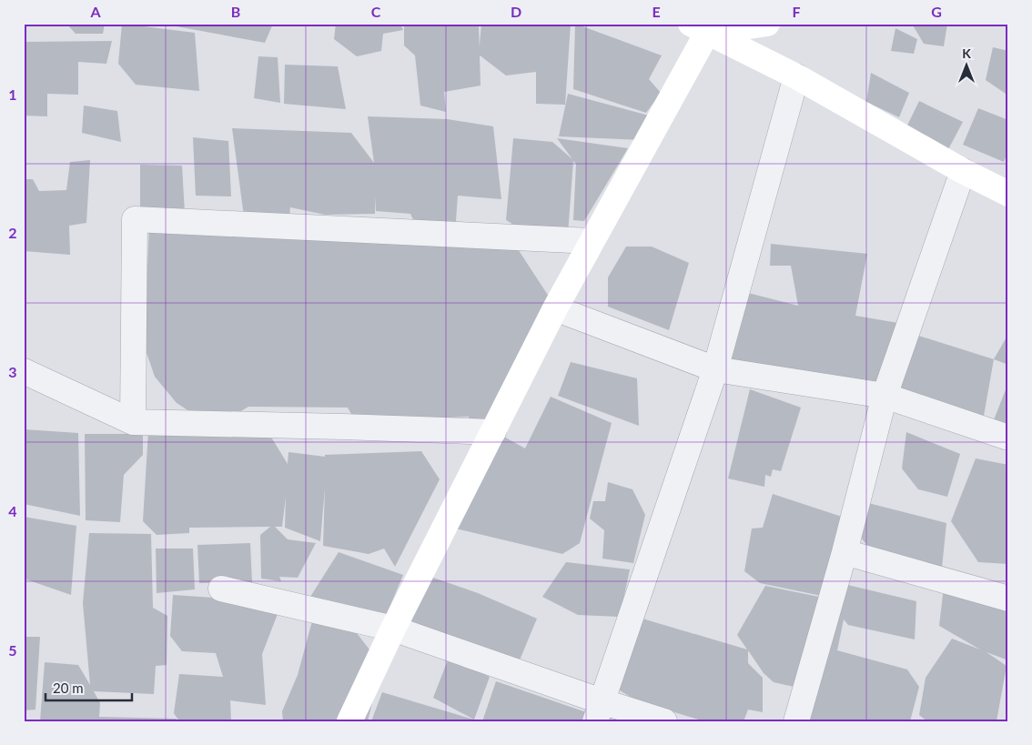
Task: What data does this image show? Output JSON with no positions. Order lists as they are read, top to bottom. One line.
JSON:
{"scale_bar":"20 m","north":"top","grid":{"columns":["A","B","C","D","E","F","G"],"rows":["1","2","3","4","5"]}}
